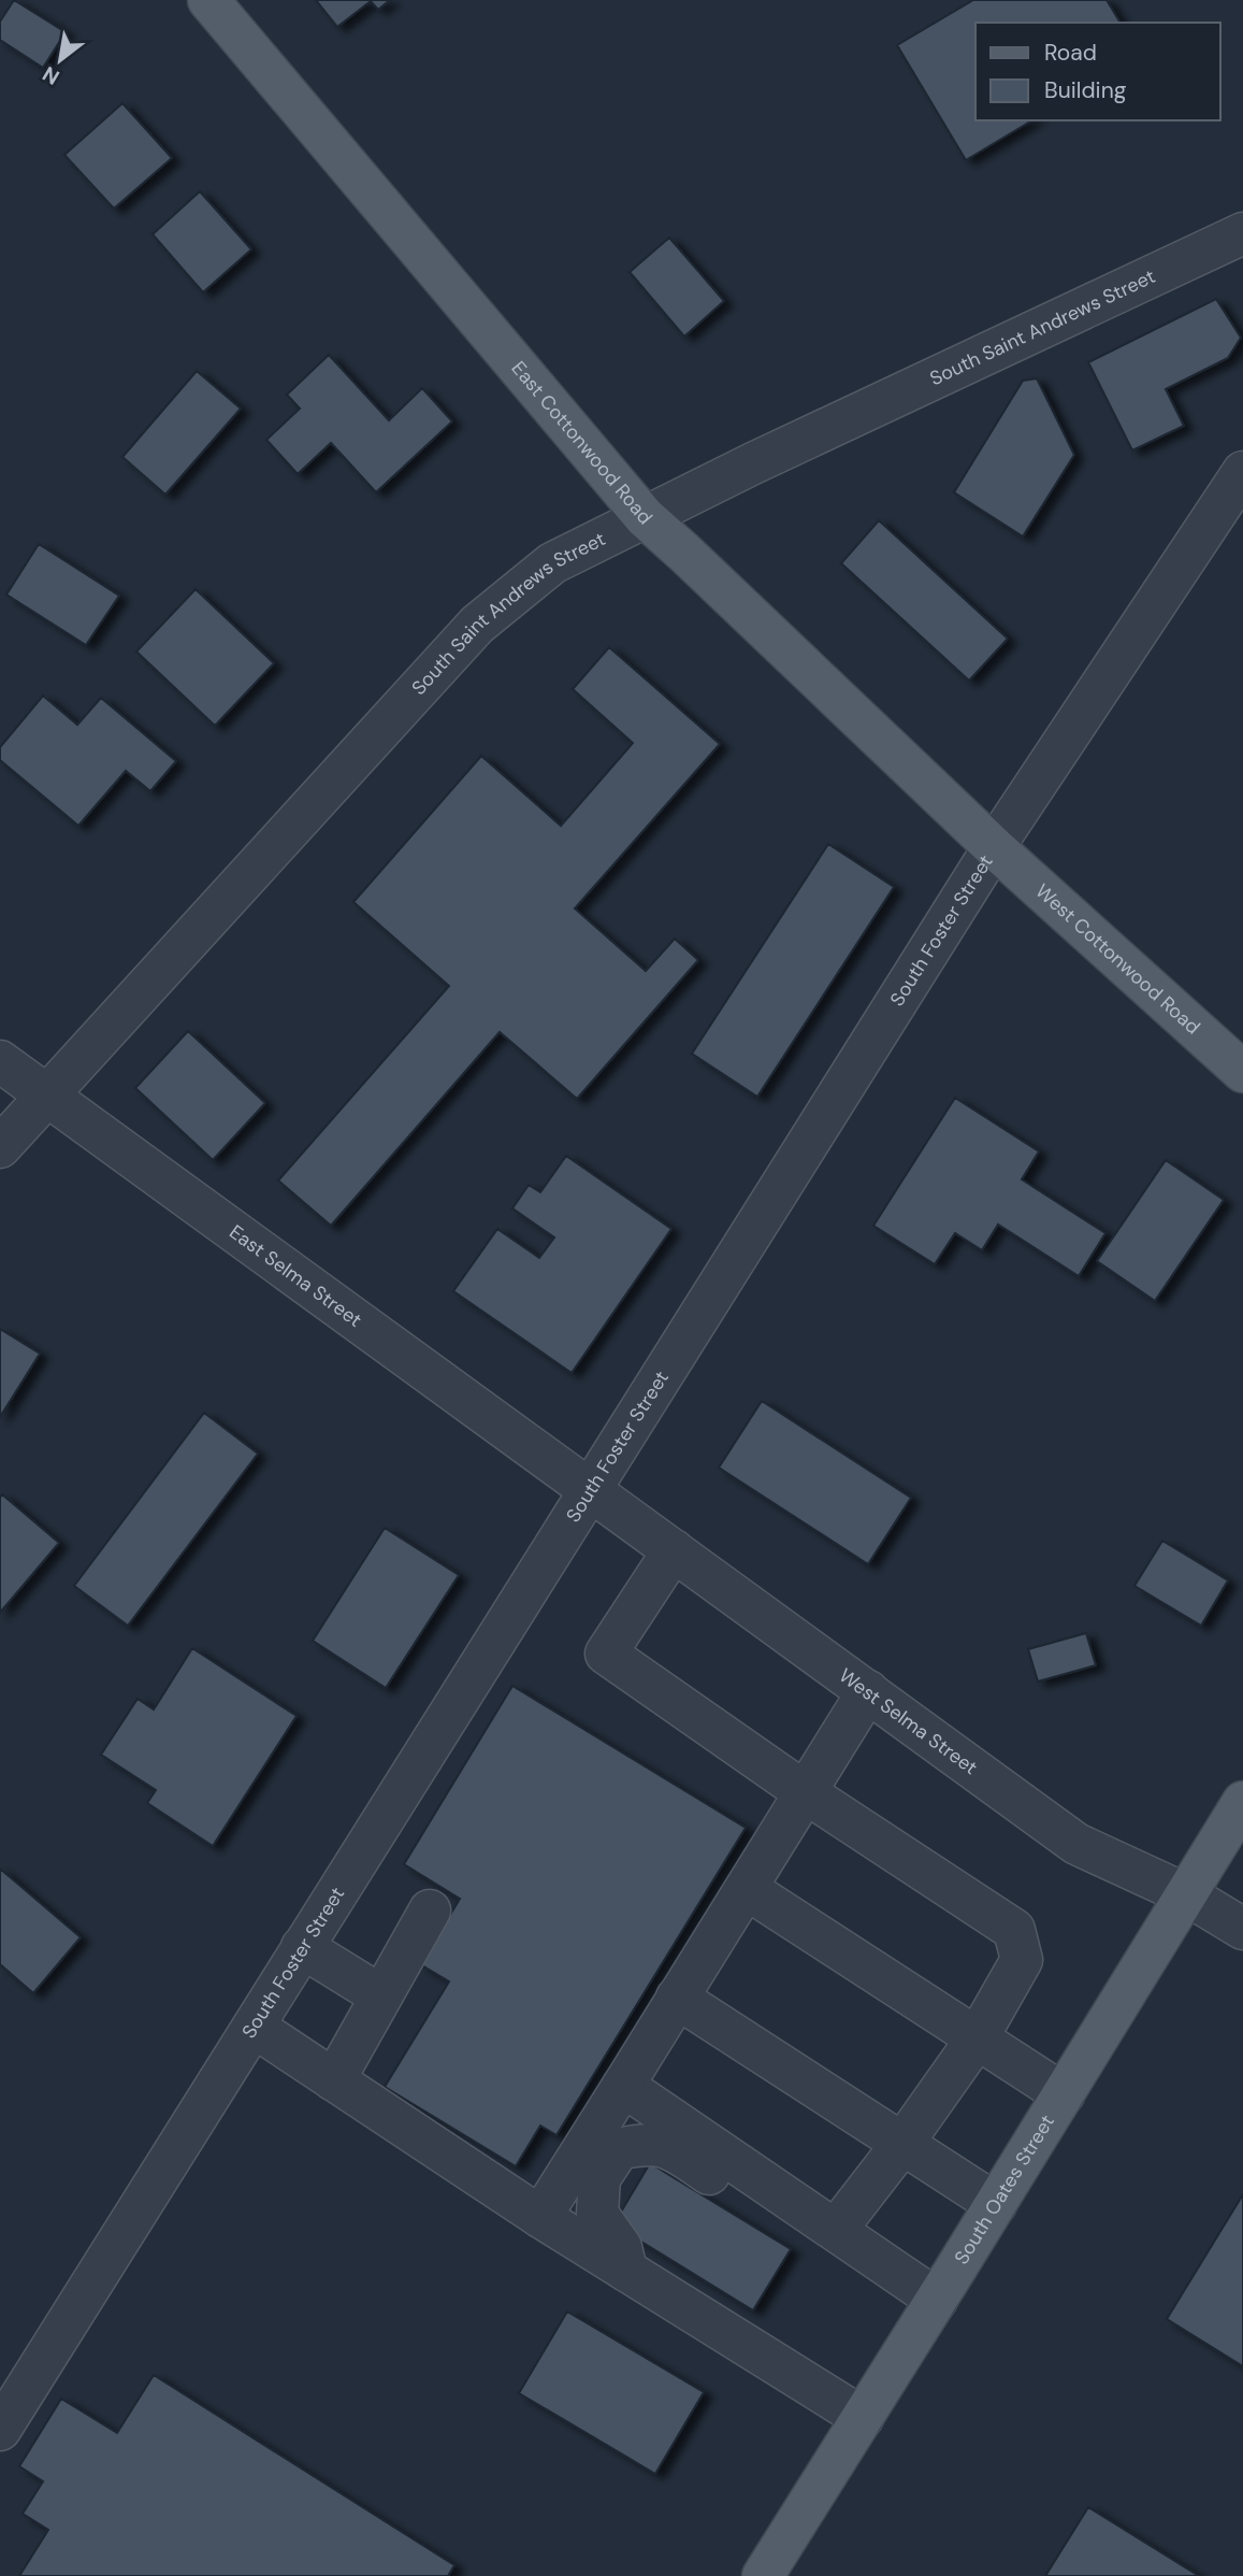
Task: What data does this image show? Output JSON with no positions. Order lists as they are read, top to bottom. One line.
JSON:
{"streets":{"main road":["East Cottonwood Road","West Cottonwood Road","South Oates Street"],"street":["South Saint Andrews Street","South Foster Street","East Selma Street","West Selma Street"]},"crossings":[["South Saint Andrews Street","East Cottonwood Road"],["South Saint Andrews Street","East Selma Street"],["East Cottonwood Road","South Foster Street"],["East Cottonwood Road","West Cottonwood Road"],["South Foster Street","West Cottonwood Road"],["South Foster Street","East Selma Street"],["South Foster Street","West Selma Street"],["East Selma Street","West Selma Street"],["West Selma Street","South Oates Street"]],"legend":["Road","Building"],"north":"bottom left"}
